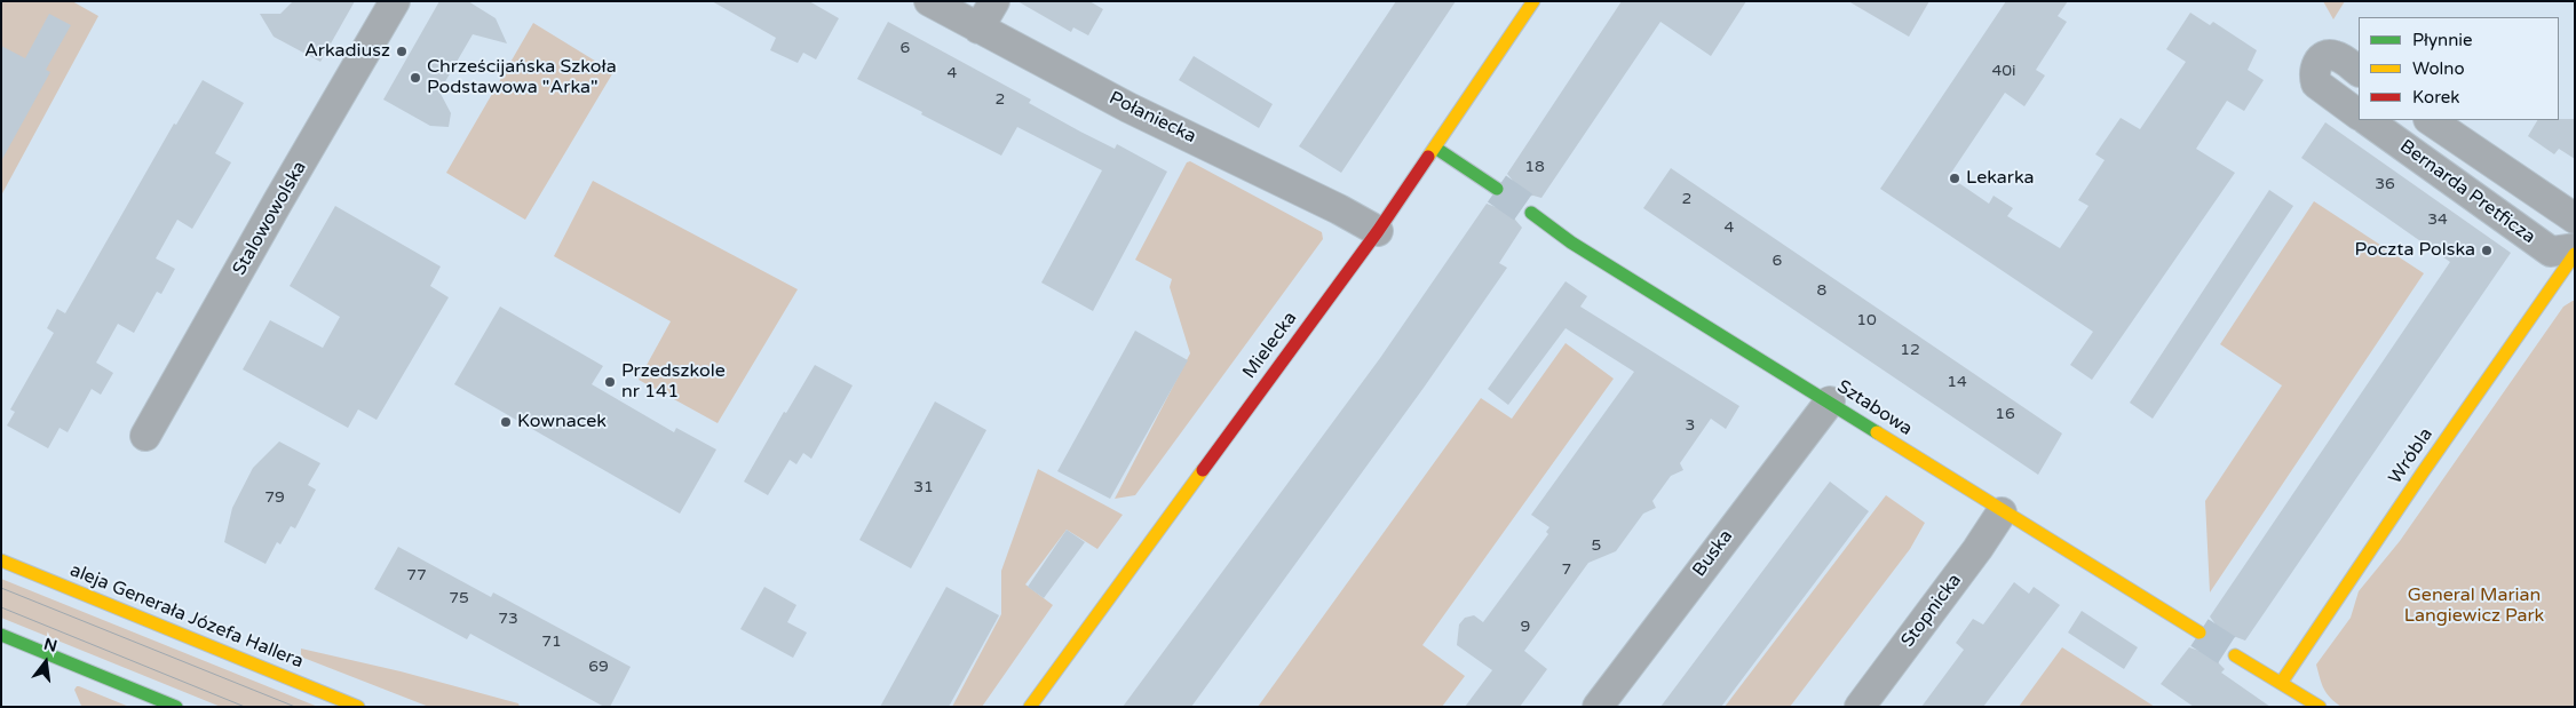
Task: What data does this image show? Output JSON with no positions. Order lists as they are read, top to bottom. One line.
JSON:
{"streets":{"street":["Połaniecka","Bernarda Pretficza","Stalowowolska","Mielecka","Sztabowa","Wróbla","Buska","Stopnicka","aleja Generała Józefa Hallera"]},"crossings":[["Połaniecka","Mielecka"],["Sztabowa","Buska"],["Sztabowa","Stopnicka"]],"parks":["General Marian Langiewicz Park"],"places":["Arkadiusz","Chrześcijańska Szkoła Podstawowa \"Arka\"","Lekarka","Poczta Polska","Przedszkole nr 141","Kownacek"],"house_numbers":["6","40i","4","2","18","36","2","34","4","6","8","10","12","14","16","3","31","79","5","7","77","75","73","9","71","69"],"legend":["Płynnie","Wolno","Korek"],"north":"top"}
